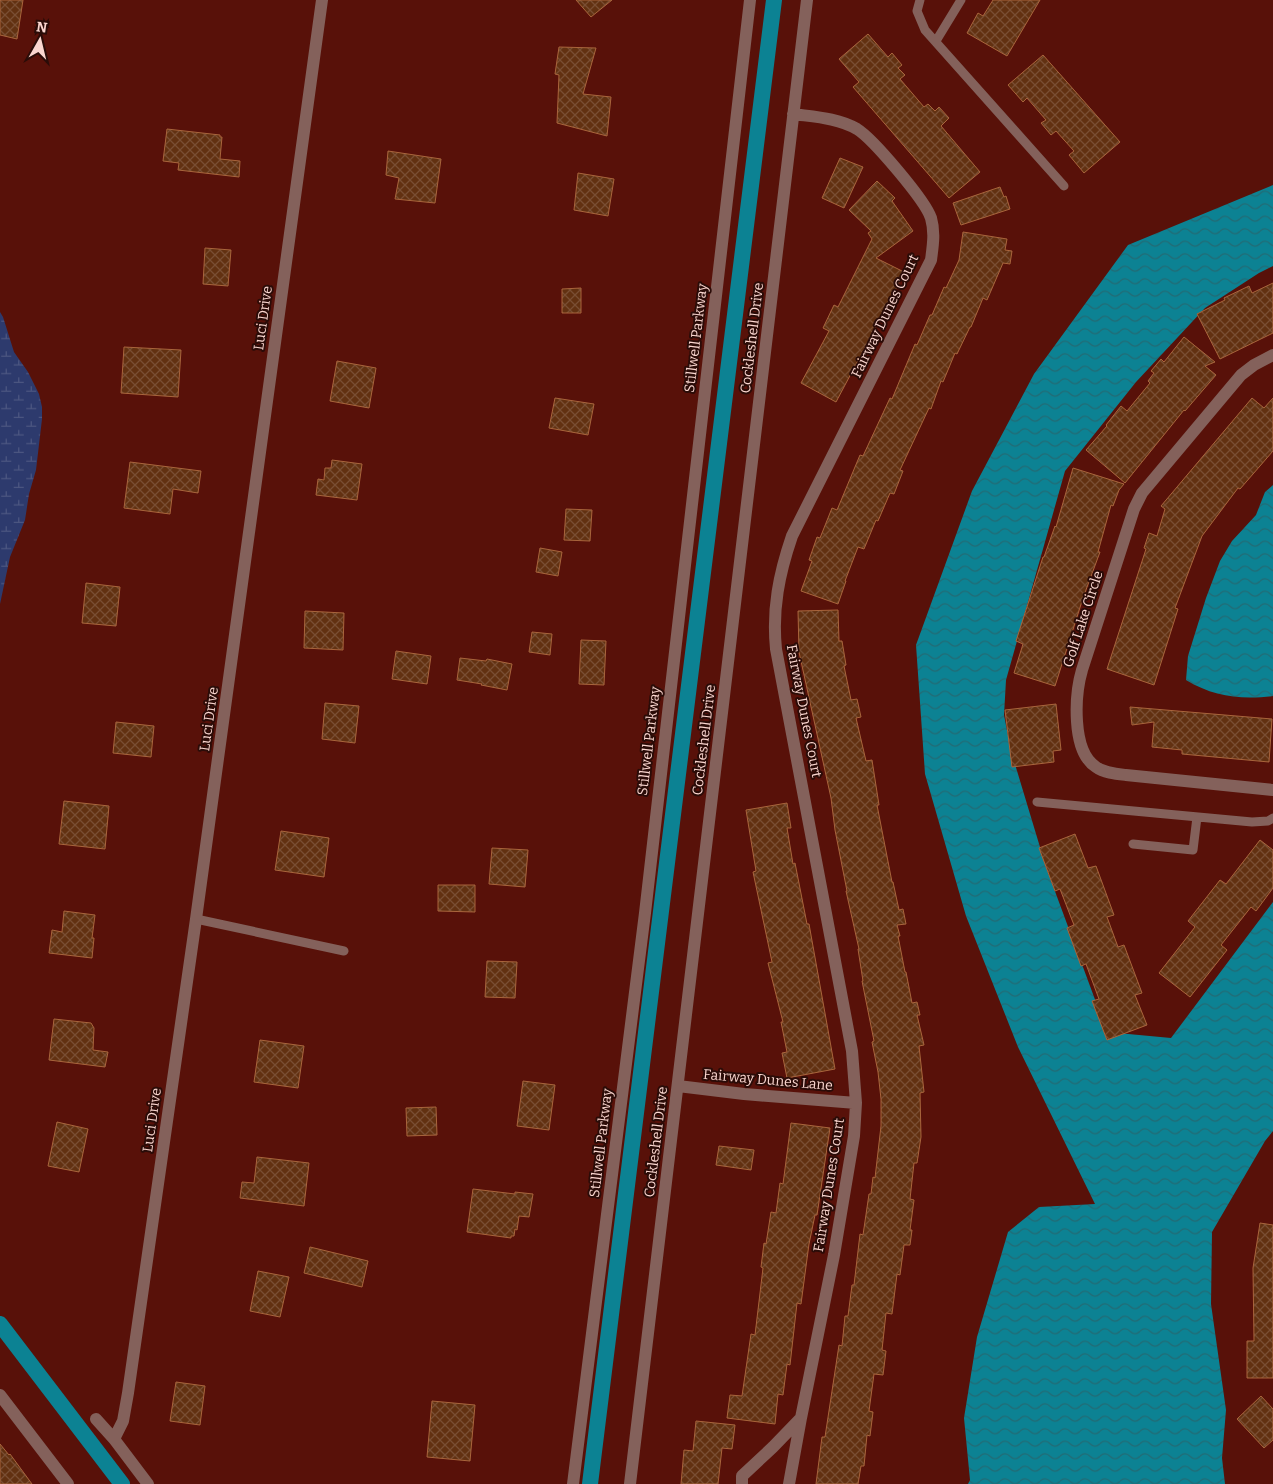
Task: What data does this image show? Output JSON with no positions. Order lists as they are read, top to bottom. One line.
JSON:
{"streets":{"street":["Fairway Dunes Court","Luci Drive","Stillwell Parkway","Cockleshell Drive","Golf Lake Circle","Fairway Dunes Lane"]},"crossings":[["Fairway Dunes Court","Cockleshell Drive"],["Fairway Dunes Court","Fairway Dunes Lane"],["Cockleshell Drive","Fairway Dunes Lane"]],"north":"top"}
